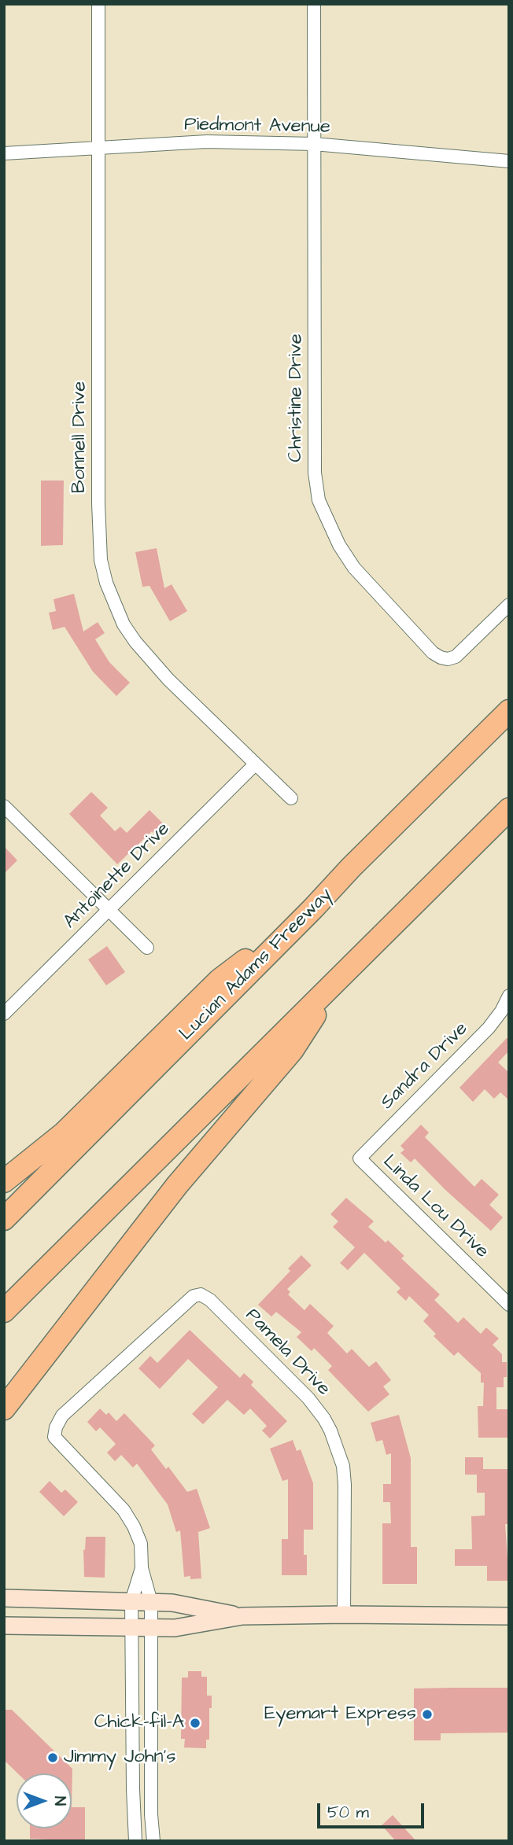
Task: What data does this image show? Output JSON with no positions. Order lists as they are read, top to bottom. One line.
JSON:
{"streets":{"highway":["Lucian Adams Freeway"],"street":["Piedmont Avenue","Christine Drive","Bonnell Drive","Antoinette Drive","Sandra Drive","Linda Lou Drive","Pamela Drive"]},"crossings":[["Piedmont Avenue","Christine Drive"],["Piedmont Avenue","Bonnell Drive"],["Bonnell Drive","Antoinette Drive"],["Sandra Drive","Linda Lou Drive"]],"places":["Eyemart Express","Chick-fil-A","Jimmy John's"],"scale_bar":"50 m","north":"right"}
